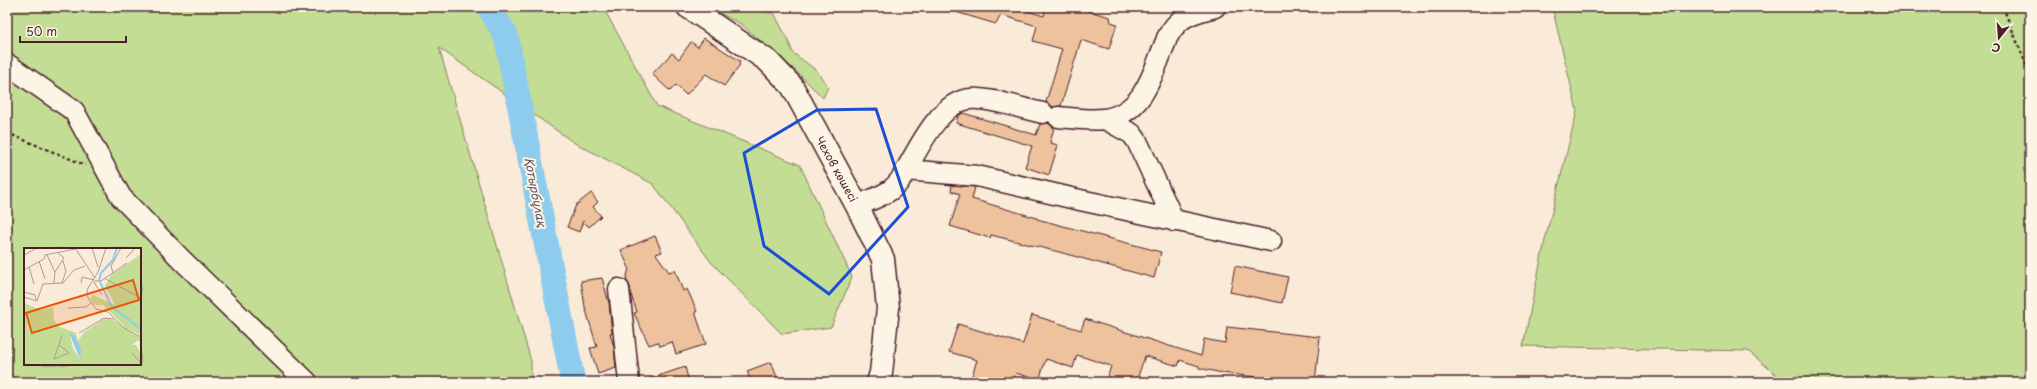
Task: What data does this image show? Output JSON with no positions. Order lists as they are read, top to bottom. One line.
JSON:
{"streets":{"main road":["Чехов көшесі"]},"water":["Қотырбұлақ"],"scale_bar":"50 m","north":"bottom"}
